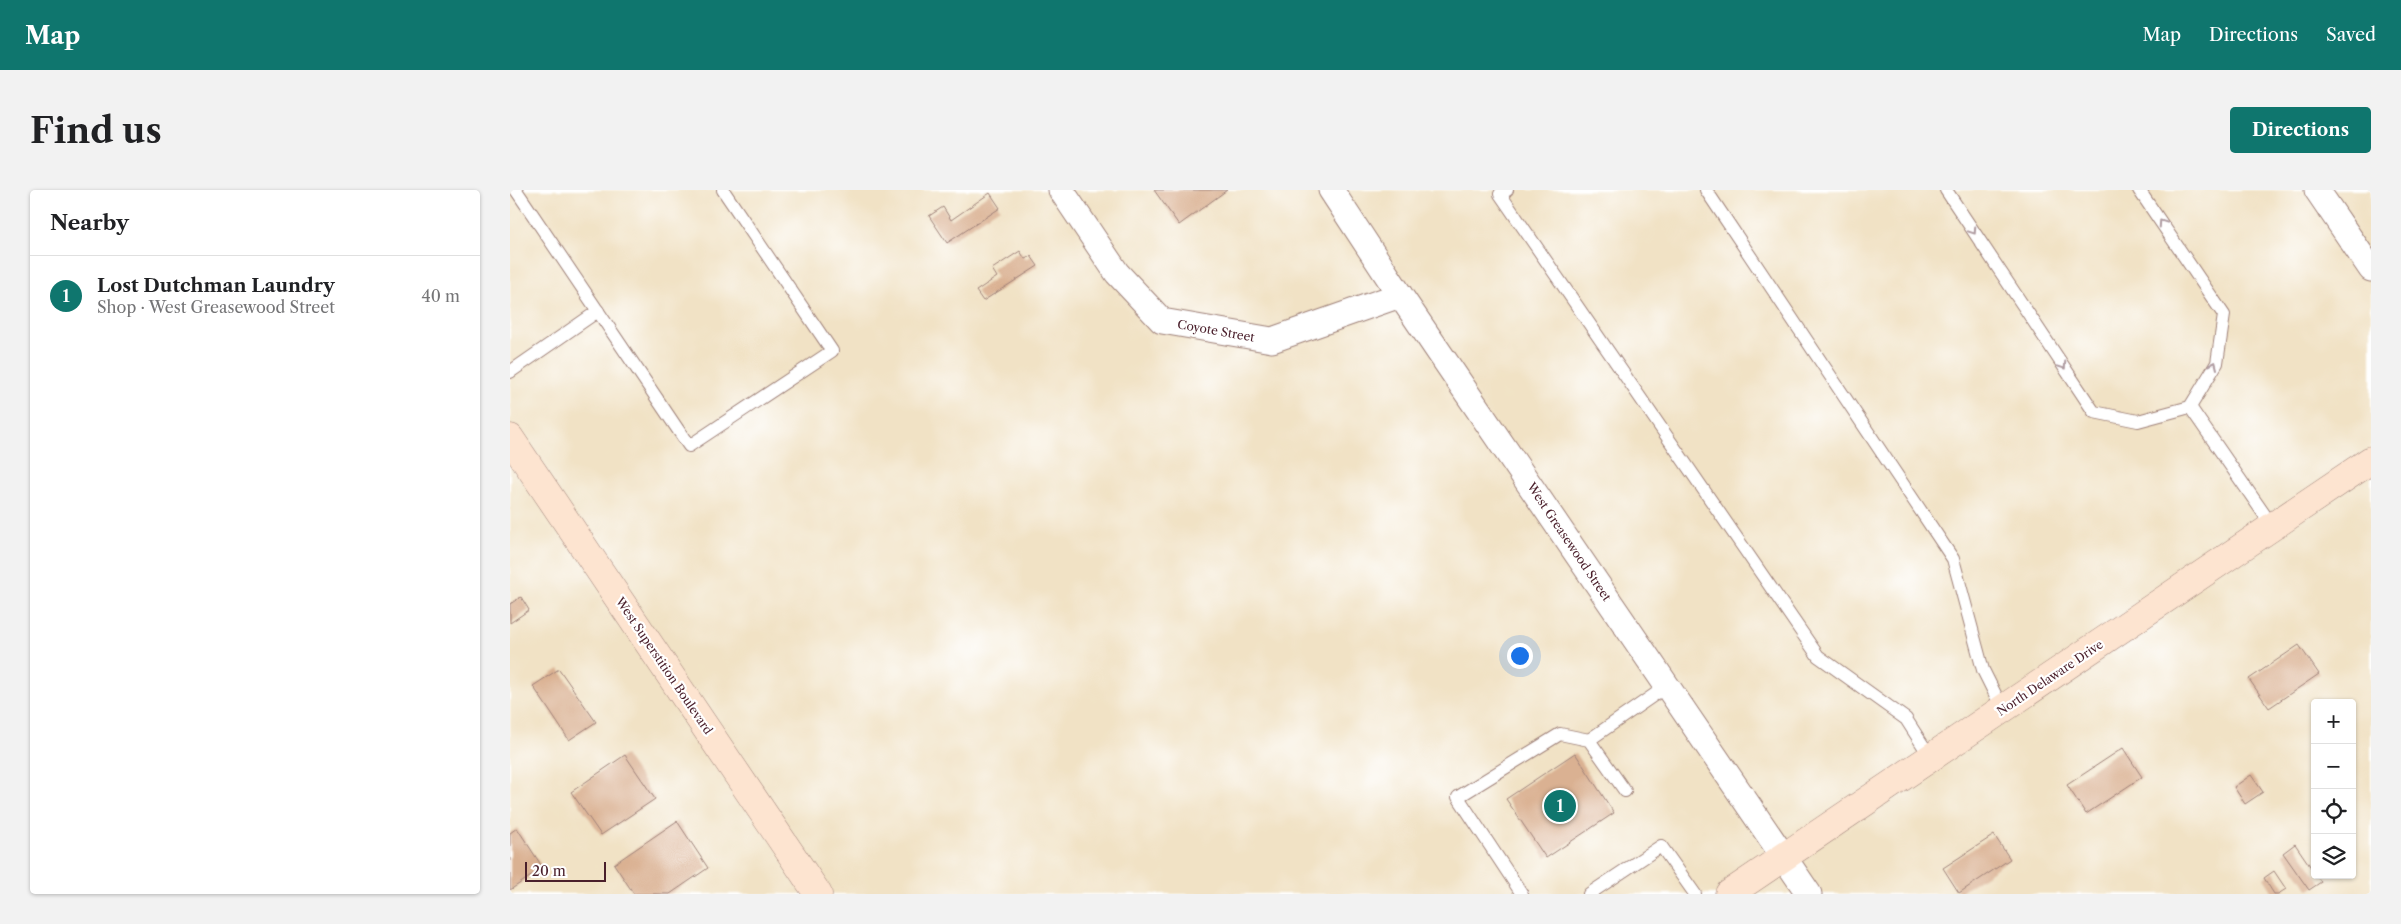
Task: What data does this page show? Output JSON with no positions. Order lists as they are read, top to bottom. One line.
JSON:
{"streets":{"street":["Coyote Street","West Greasewood Street","West Superstition Boulevard","North Delaware Drive"]},"crossings":[["Coyote Street","West Greasewood Street"],["West Greasewood Street","North Delaware Drive"]],"scale_bar":"20 m","page":{"header":"Map","nav":["Map","Directions","Saved"],"buttons":"Directions","title":"Find us","heading":"Nearby","list":[{"mark":"1","name":"Lost Dutchman Laundry","note":"Shop · West Greasewood Street","value":"40 m"}],"map_buttons":["+","−"],"pins":"1","scale":"20 m"}}
